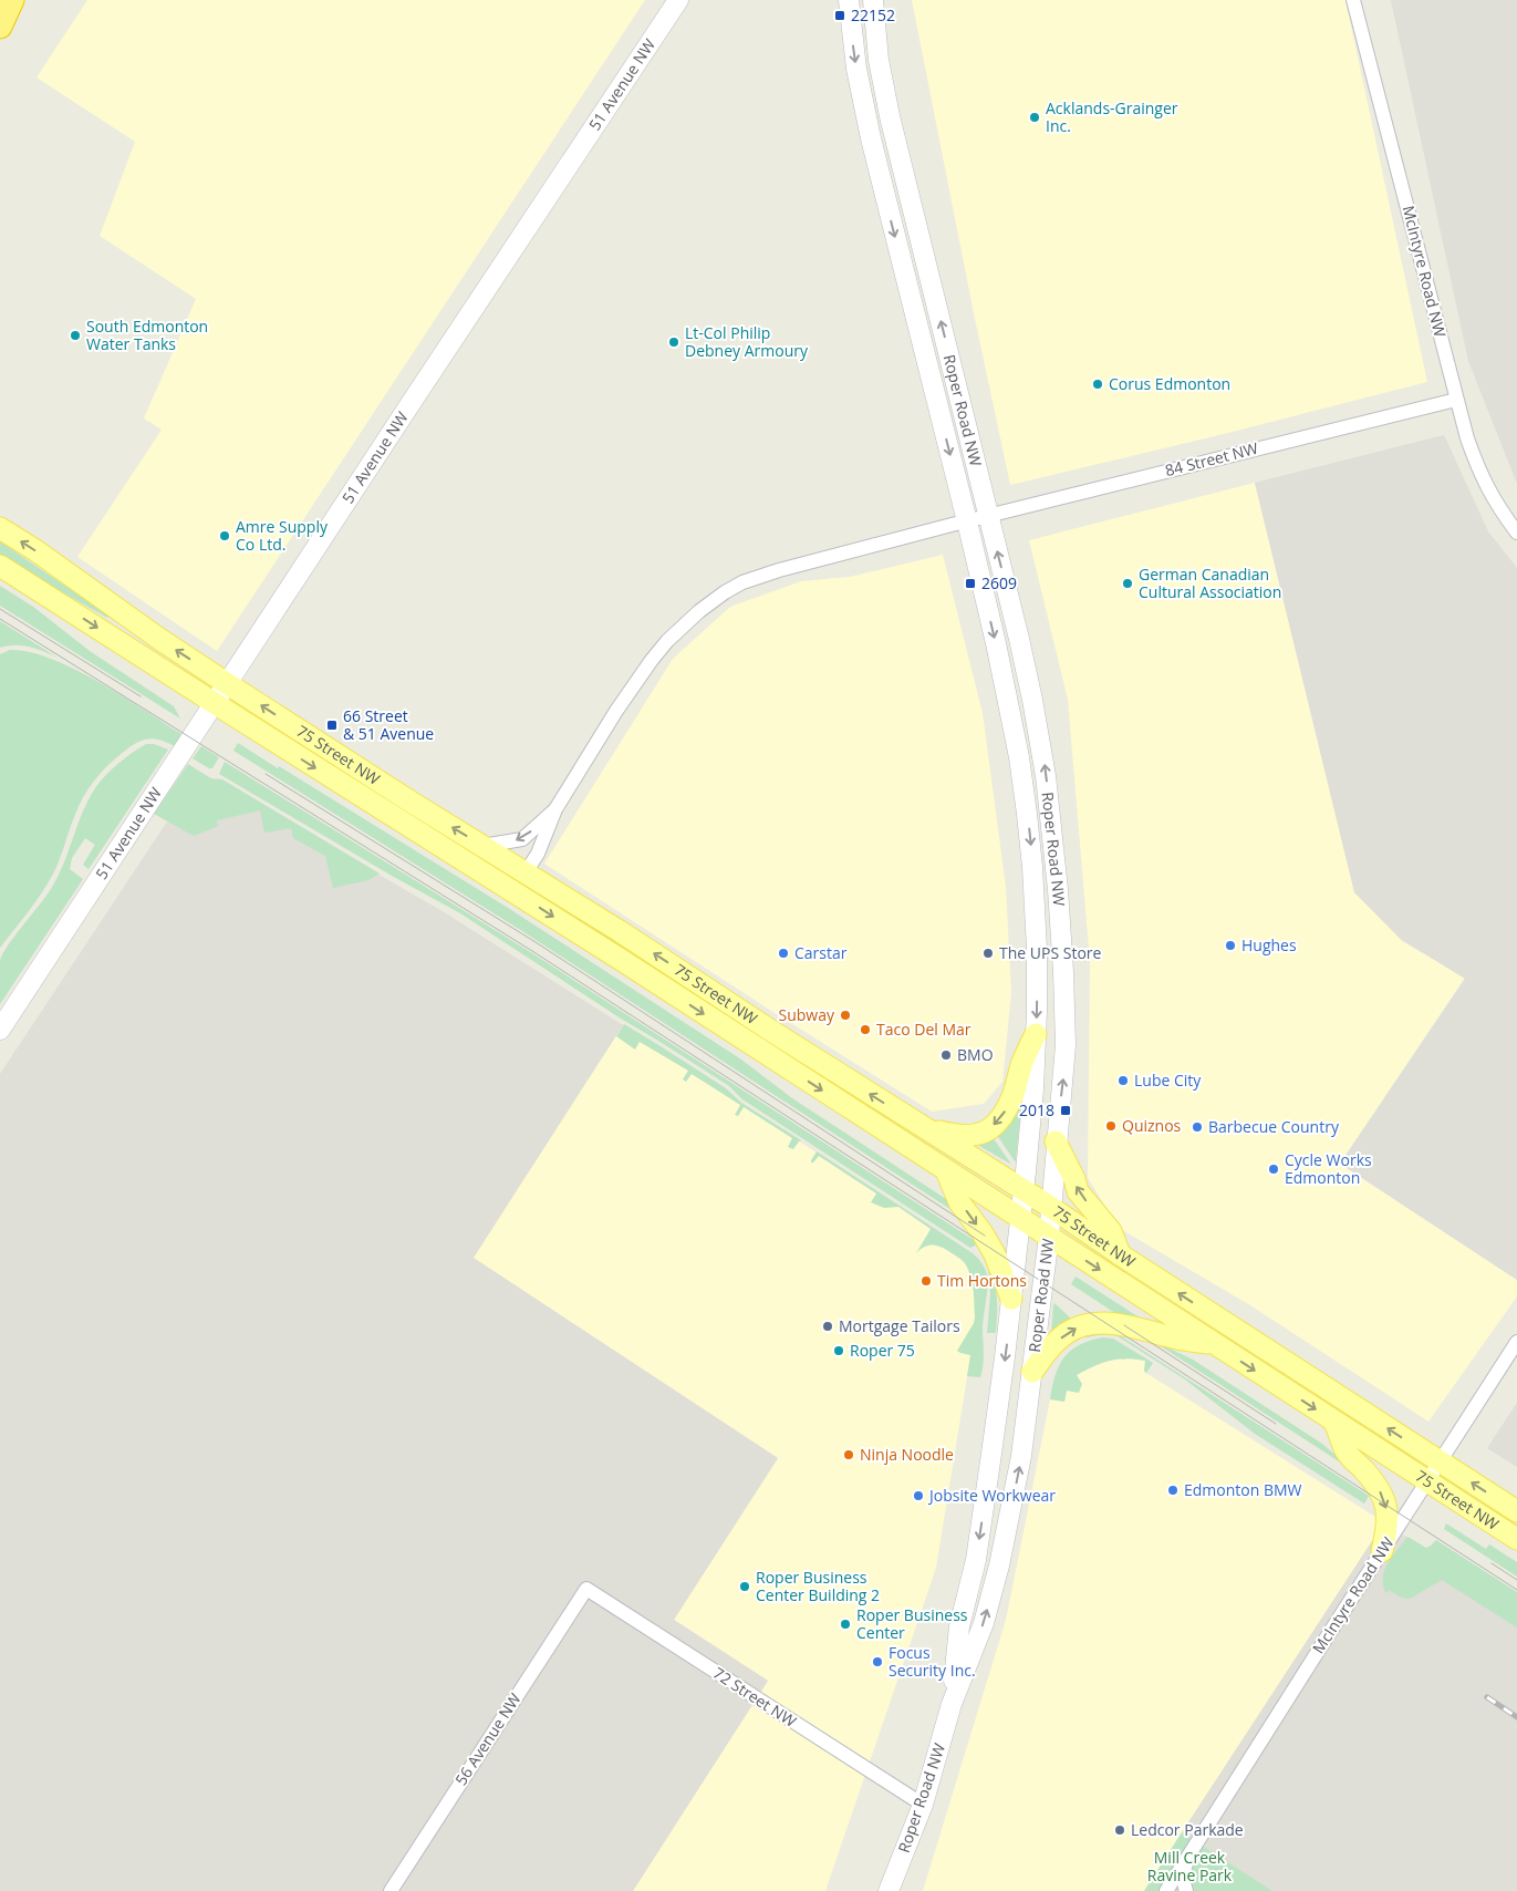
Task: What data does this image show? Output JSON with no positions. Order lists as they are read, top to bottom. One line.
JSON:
{"streets":{"main road":["51 Avenue NW","Roper Road NW","75 Street NW"],"street":["McIntyre Road NW","84 Street NW","72 Street NW","56 Avenue NW"]},"crossings":[["51 Avenue NW","75 Street NW"],["McIntyre Road NW","84 Street NW"],["McIntyre Road NW","75 Street NW"],["Roper Road NW","84 Street NW"],["Roper Road NW","75 Street NW"],["Roper Road NW","72 Street NW"],["72 Street NW","56 Avenue NW"]],"parks":["Mill Creek Ravine Park"],"places":{"transit":["22152","2609","66 Street & 51 Avenue","2018"],"other":["Acklands-Grainger Inc.","South Edmonton Water Tanks","Lt-Col Philip Debney Armoury","Corus Edmonton","Amre Supply Co Ltd.","German Canadian Cultural Association","Hughes","Carstar","The UPS Store","Subway","Taco Del Mar","BMO","Lube City","Quiznos","Barbecue Country","Cycle Works Edmonton","Tim Hortons","Mortgage Tailors","Roper 75","Ninja Noodle","Edmonton BMW","Jobsite Workwear","Roper Business Center Building 2","Roper Business Center","Focus Security Inc.","Ledcor Parkade"]}}
